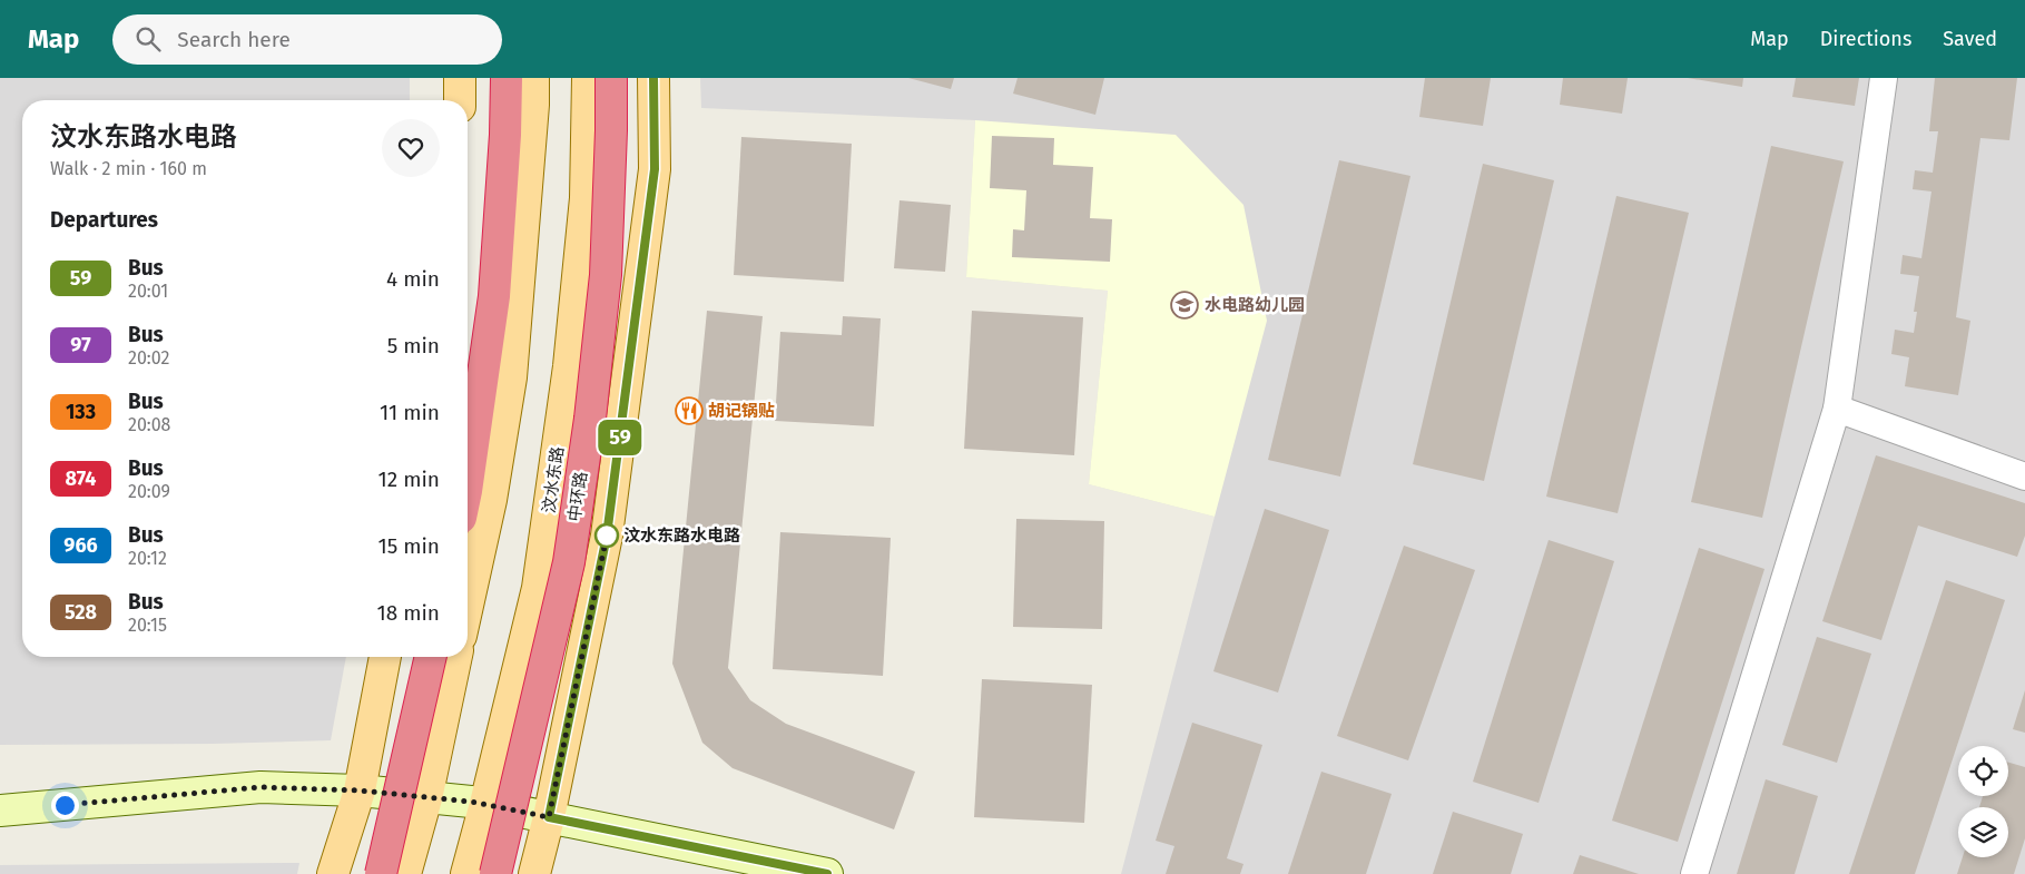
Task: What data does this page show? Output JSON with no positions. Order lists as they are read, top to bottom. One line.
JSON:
{"streets":{"highway":["中环路"],"main road":["汶水东路"]},"places":{"school or university":["水电路幼儿园"],"restaurant":["胡记锅贴"],"other":["汶水东路水电路"]},"lines":["bus line 59"],"page":{"header":"Map","search":"Search here","nav":["Map","Directions","Saved"],"on_map":"59","heading":[["汶水东路水电路","Walk · 2 min · 160 m"],"Departures"],"list":[{"mark":"59","name":"Bus","note":"20:01","value":"4 min"},{"mark":"97","name":"Bus","note":"20:02","value":"5 min"},{"mark":"133","name":"Bus","note":"20:08","value":"11 min"},{"mark":"874","name":"Bus","note":"20:09","value":"12 min"},{"mark":"966","name":"Bus","note":"20:12","value":"15 min"},{"mark":"528","name":"Bus","note":"20:15","value":"18 min"}]}}
